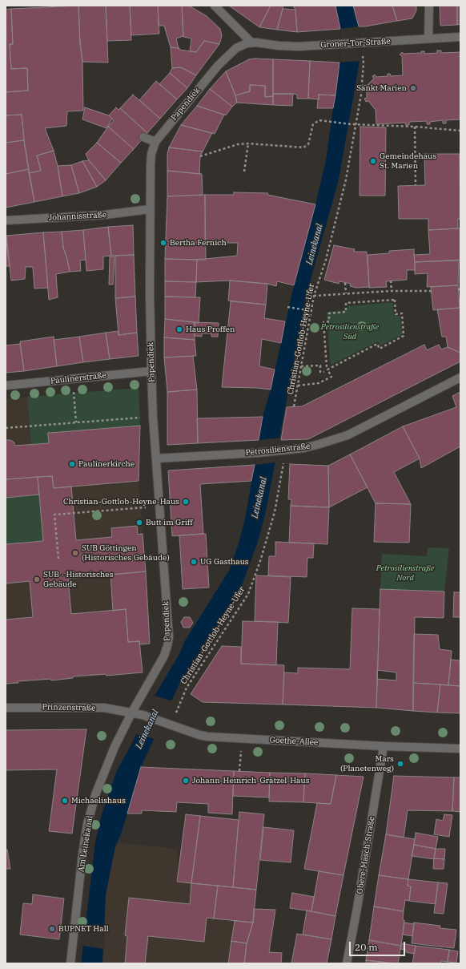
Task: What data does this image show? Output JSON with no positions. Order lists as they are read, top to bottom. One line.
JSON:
{"streets":{"street":["Groner-Tor-Straße","Papendiek","Johannisstraße","Paulinerstraße","Petrosilienstraße","Prinzenstraße","Goethe-Allee","Am Leinekanal","Obere-Masch-Straße"],"path":["Christian-Gottlob-Heyne-Ufer"]},"crossings":[["Groner-Tor-Straße","Papendiek"],["Groner-Tor-Straße","Christian-Gottlob-Heyne-Ufer"],["Papendiek","Johannisstraße"],["Papendiek","Paulinerstraße"],["Papendiek","Petrosilienstraße"],["Papendiek","Prinzenstraße"],["Papendiek","Goethe-Allee"],["Papendiek","Am Leinekanal"],["Christian-Gottlob-Heyne-Ufer","Petrosilienstraße"],["Christian-Gottlob-Heyne-Ufer","Goethe-Allee"],["Prinzenstraße","Goethe-Allee"],["Prinzenstraße","Am Leinekanal"],["Goethe-Allee","Am Leinekanal"],["Goethe-Allee","Obere-Masch-Straße"]],"water":["Leinekanal"],"parks":["Petrosilienstraße Süd","Petrosilienstraße Nord"],"places":["Sankt Marien","Gemeindehaus St. Marien","Bertha Fernich","Haus Proffen","Paulinerkirche","Christian-Gottlob-Heyne-Haus","Butt im Griff","SUB Göttingen (Historisches Gebäude)","UG Gasthaus","SUB - Historisches Gebäude","Mars (Planetenweg)","Johann-Heinrich-Grätzel-Haus","Michaelishaus","BUPNET Hall"],"scale_bar":"20 m"}
